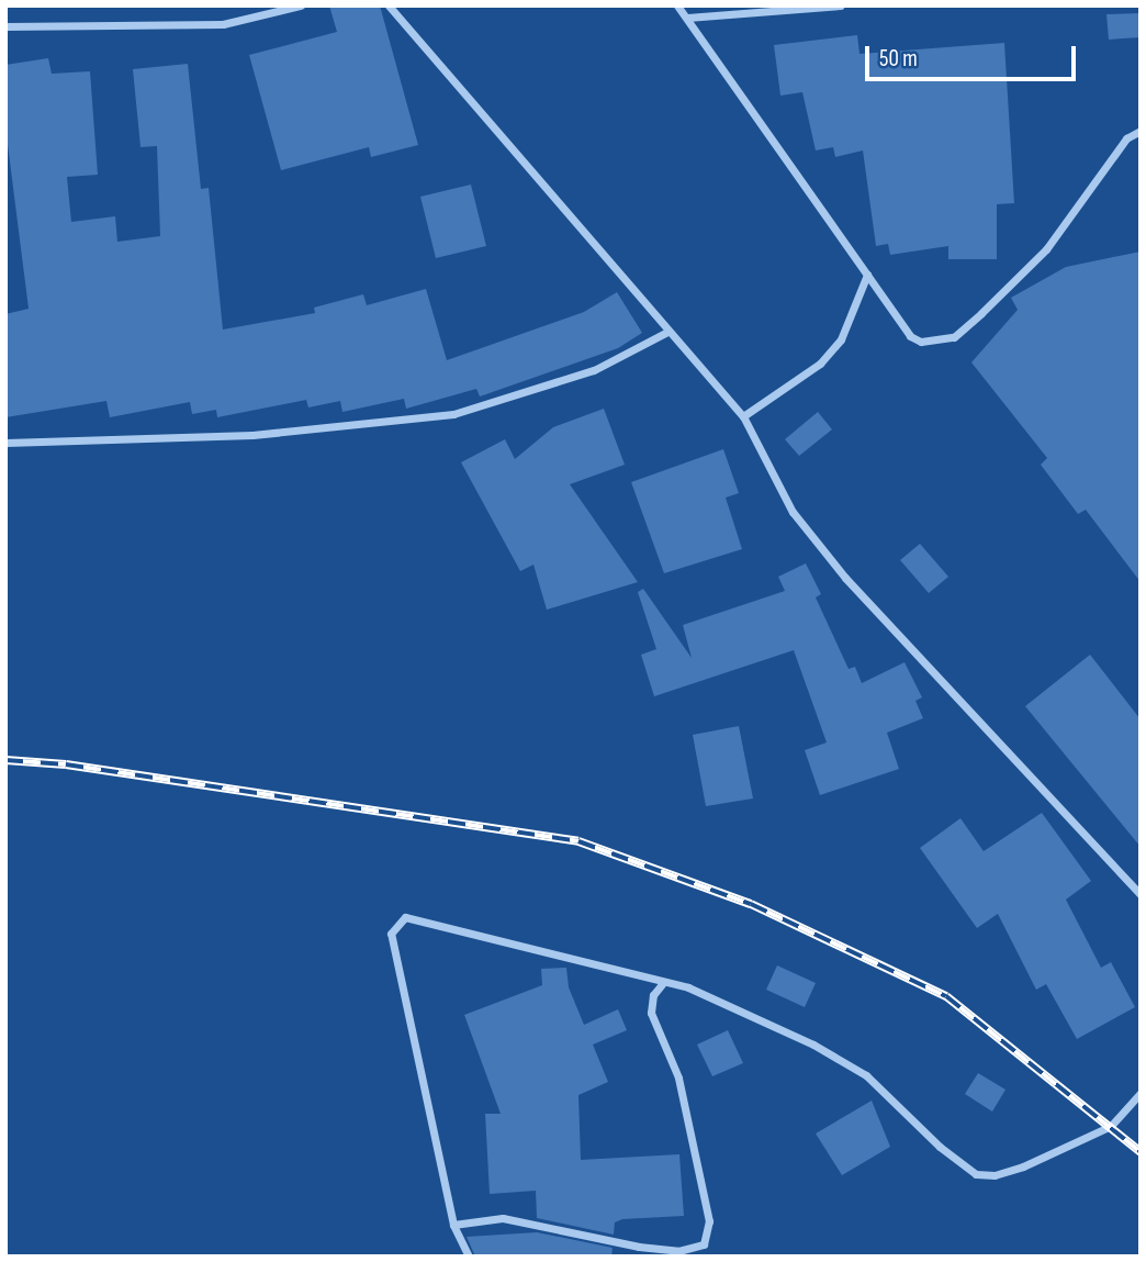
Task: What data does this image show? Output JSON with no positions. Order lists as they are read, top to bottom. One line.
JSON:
{"scale_bar":"50 m"}
